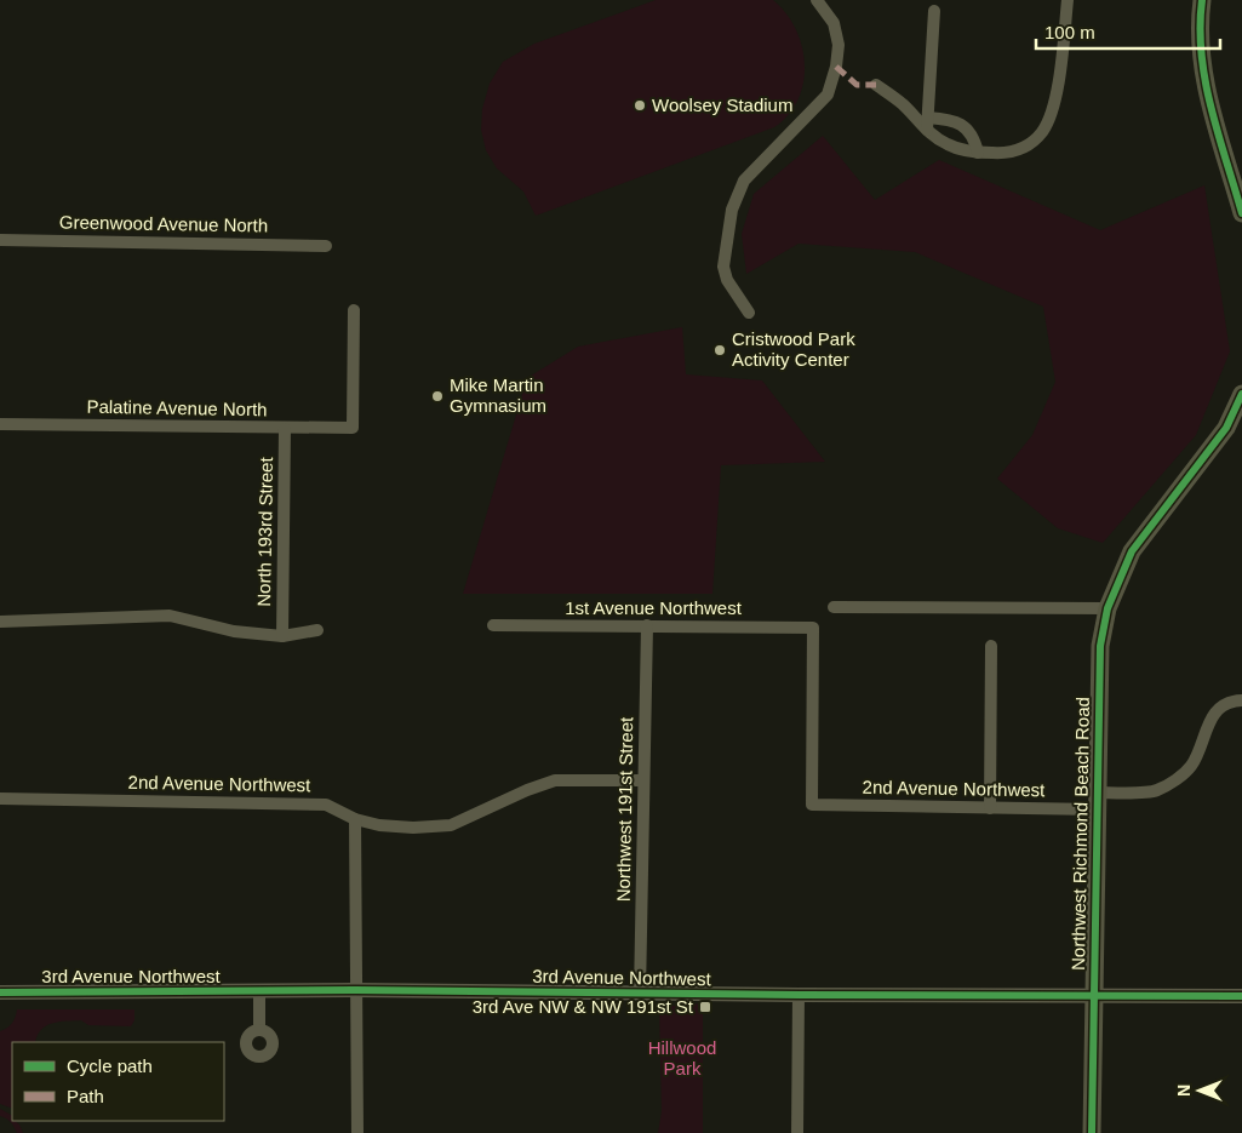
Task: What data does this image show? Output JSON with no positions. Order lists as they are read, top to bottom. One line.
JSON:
{"streets":{"main road":["Northwest Richmond Beach Road"],"street":["Greenwood Avenue North","Palatine Avenue North","North 193rd Street","1st Avenue Northwest","2nd Avenue Northwest","Northwest 191st Street","3rd Avenue Northwest"]},"crossings":[["Palatine Avenue North","North 193rd Street"],["1st Avenue Northwest","2nd Avenue Northwest"],["1st Avenue Northwest","Northwest 191st Street"],["2nd Avenue Northwest","Northwest 191st Street"],["2nd Avenue Northwest","Northwest Richmond Beach Road"],["Northwest 191st Street","3rd Avenue Northwest"],["Northwest Richmond Beach Road","3rd Avenue Northwest"]],"parks":["Hillwood Park"],"places":{"other":["Woolsey Stadium","Cristwood Park Activity Center","Mike Martin Gymnasium"],"transit":["3rd Ave NW & NW 191st St"]},"legend":["Cycle path","Path"],"scale_bar":"100 m","north":"left"}
